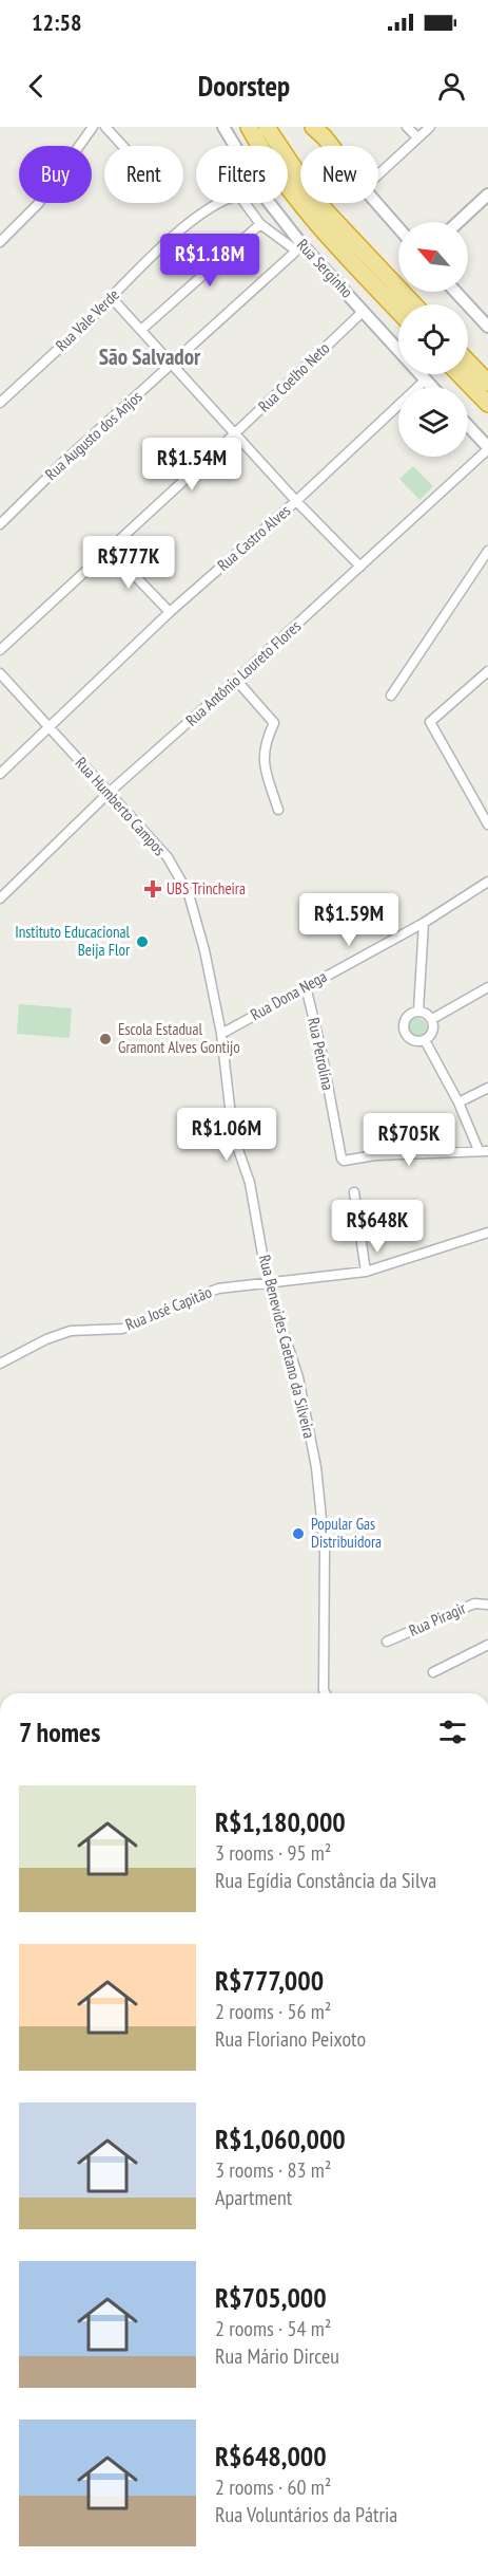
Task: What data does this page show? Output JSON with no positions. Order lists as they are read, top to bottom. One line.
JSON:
{"streets":{"street":["Rua Serginho","Rua Vale Verde","Rua Coelho Neto","Rua Augusto dos Anjos","Rua Castro Alves","Rua Antônio Loureto Flores","Rua Humberto Campos","Rua Dona Nega","Rua Petrolina","Rua José Capitão","Rua Benevides Caetano da Silveira","Rua Piragir"]},"crossings":[["Rua Serginho","Rua Coelho Neto"],["Rua Serginho","Rua Augusto dos Anjos"],["Rua Serginho","Rua Castro Alves"],["Rua Castro Alves","Rua Humberto Campos"],["Rua Antônio Loureto Flores","Rua Humberto Campos"],["Rua Humberto Campos","Rua Dona Nega"],["Rua Humberto Campos","Rua Benevides Caetano da Silveira"],["Rua Dona Nega","Rua Petrolina"],["Rua Dona Nega","Rua Benevides Caetano da Silveira"],["Rua José Capitão","Rua Benevides Caetano da Silveira"]],"districts":["São Salvador"],"places":{"health":["UBS Trincheira"],"other":["Instituto Educacional Beija Flor","Escola Estadual Gramont Alves Gontijo","Popular Gas Distribuidora"]},"north":"top left","page":{"status":"12:58","header":"Doorstep","chip":["Buy","Rent","Filters","New"],"price":["R$1.18M","R$1.54M","R$777K","R$1.59M","R$1.06M","R$705K","R$648K"],"heading":"7 homes","list":[{"name":"R$1,180,000","note":"3 rooms · 95 m² · Rua Egídia Constância da Silva"},{"name":"R$777,000","note":"2 rooms · 56 m² · Rua Floriano Peixoto"},{"name":"R$1,060,000","note":"3 rooms · 83 m² · Apartment"},{"name":"R$705,000","note":"2 rooms · 54 m² · Rua Mário Dirceu"},{"name":"R$648,000","note":"2 rooms · 60 m² · Rua Voluntários da Pátria"}]}}
